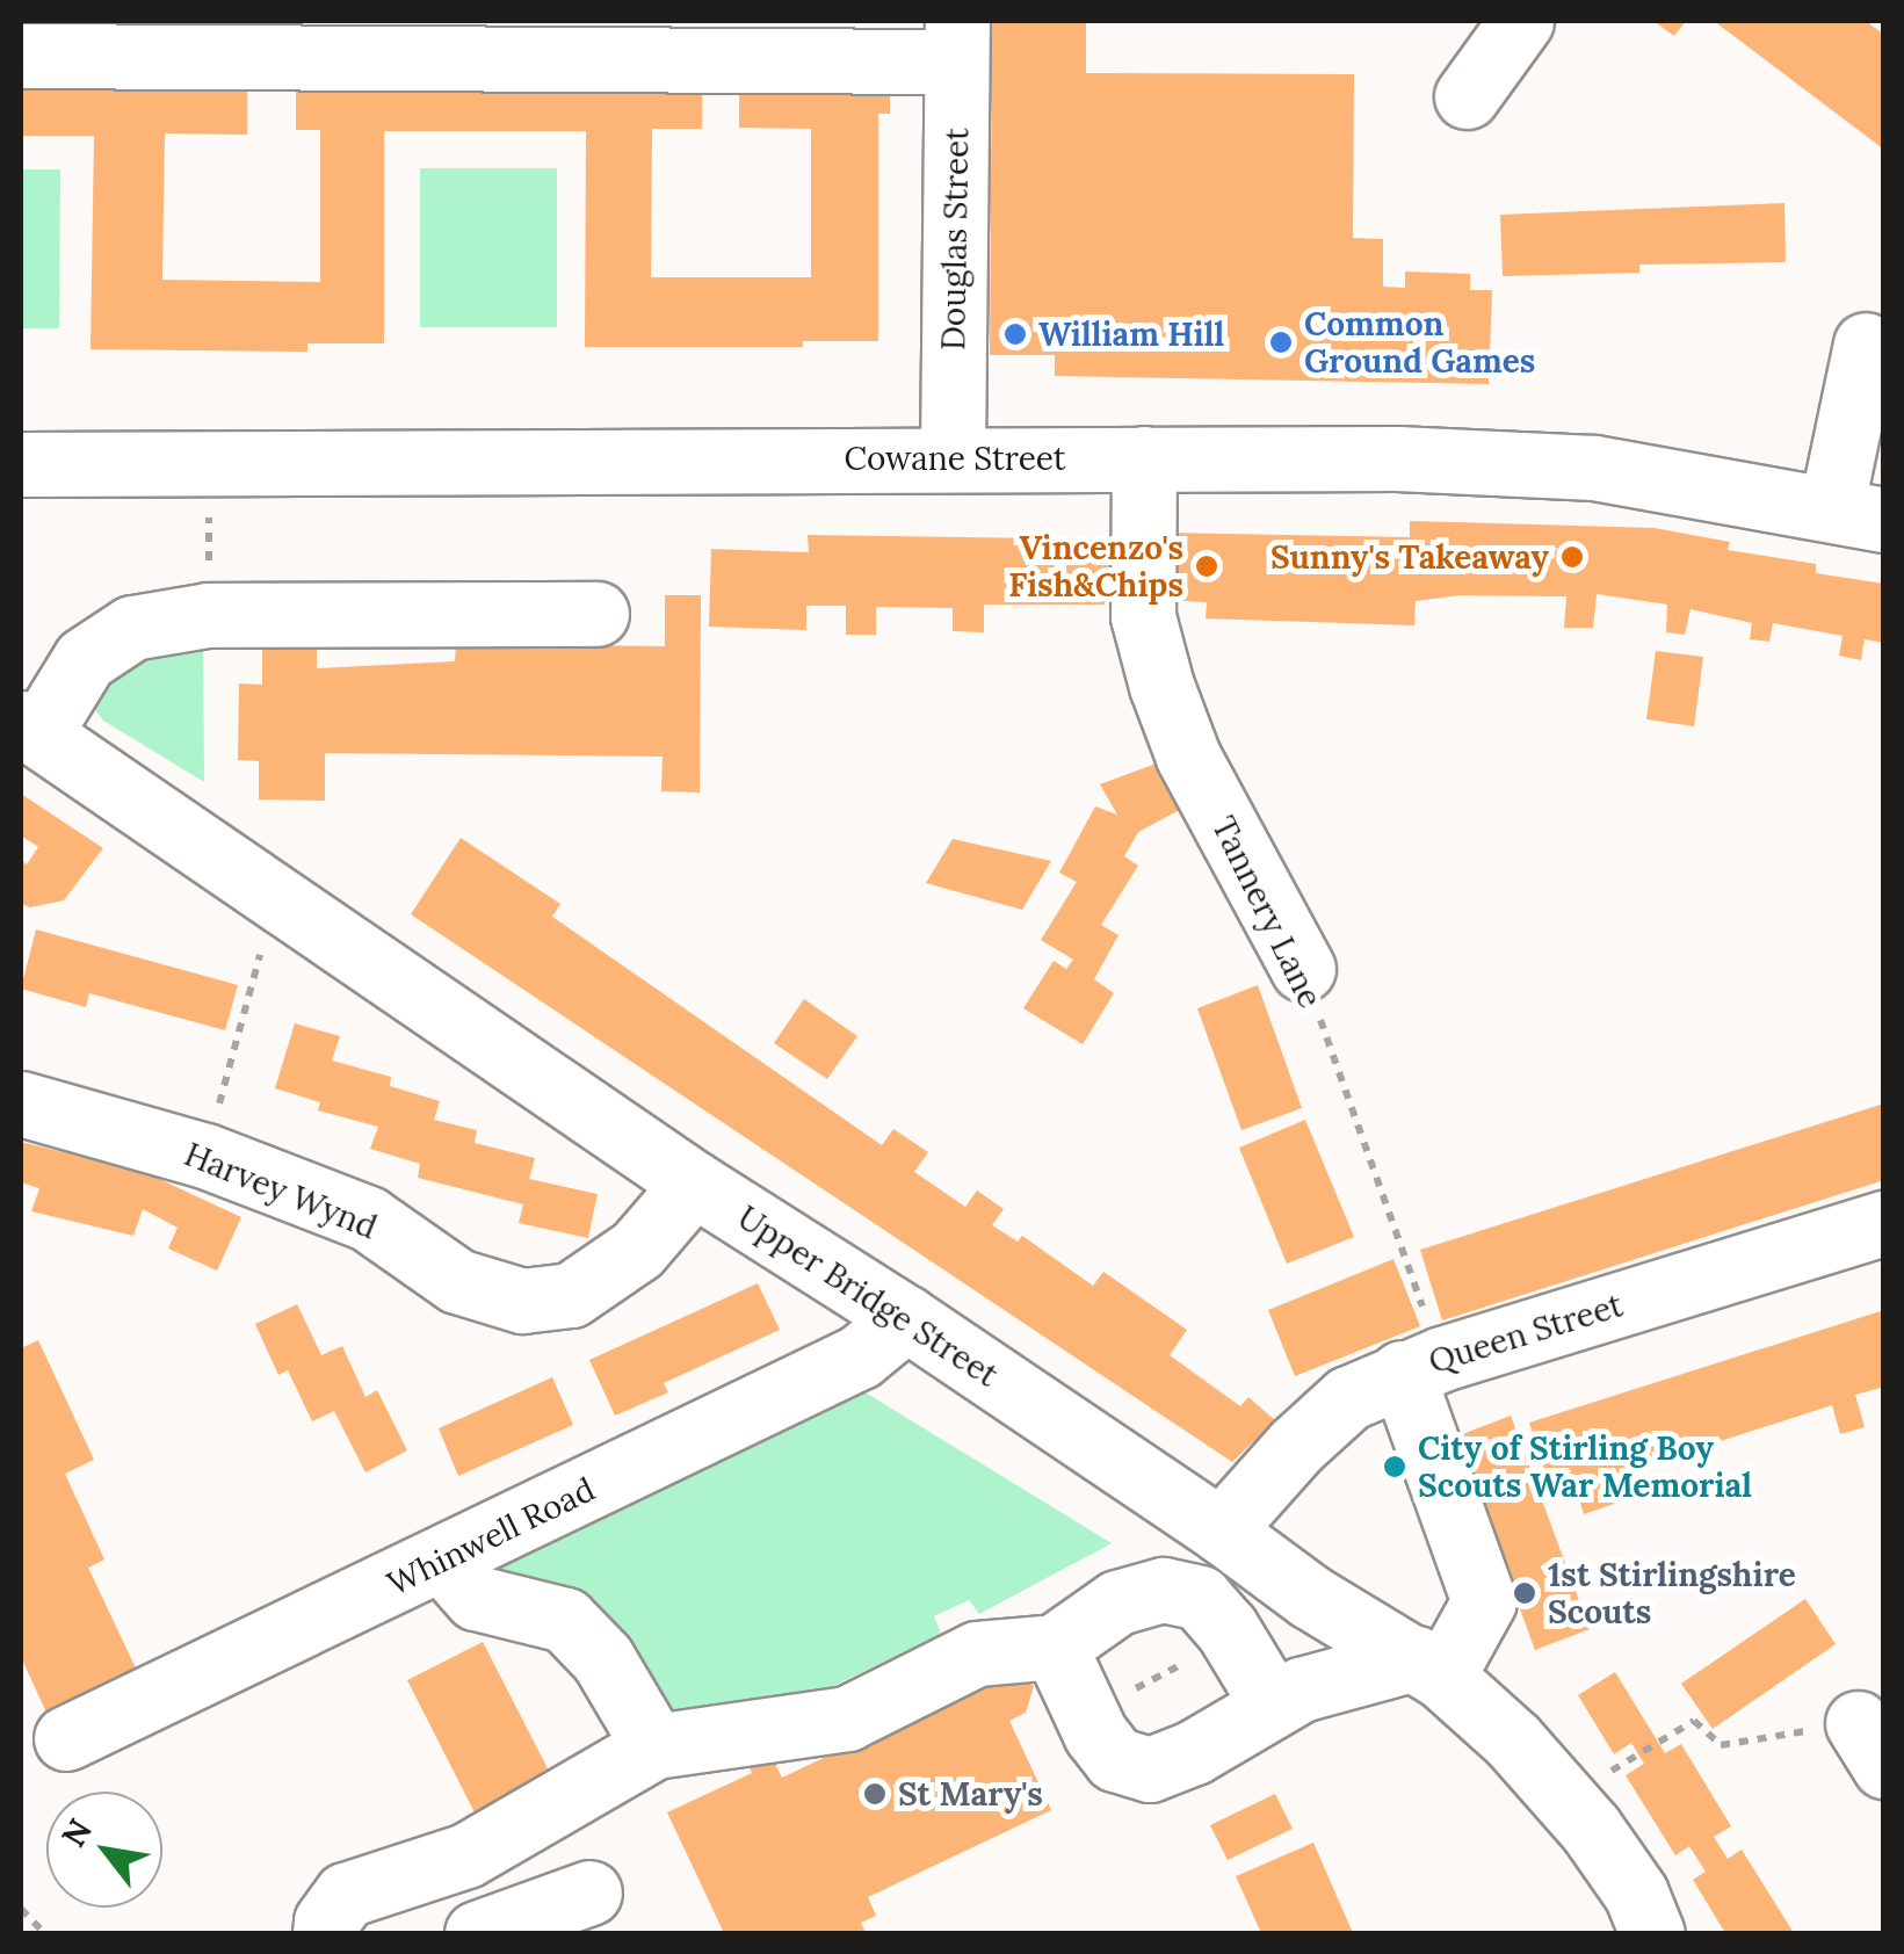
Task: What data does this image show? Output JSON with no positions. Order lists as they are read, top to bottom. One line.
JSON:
{"streets":{"street":["Douglas Street","Cowane Street","Tannery Lane","Harvey Wynd","Upper Bridge Street","Queen Street","Whinwell Road"]},"crossings":[["Douglas Street","Cowane Street"],["Cowane Street","Tannery Lane"],["Tannery Lane","Queen Street"],["Harvey Wynd","Upper Bridge Street"],["Upper Bridge Street","Queen Street"],["Upper Bridge Street","Whinwell Road"]],"places":["William Hill","Common Ground Games","Sunny's Takeaway","Vincenzo's Fish&Chips","City of Stirling Boy Scouts War Memorial","1st Stirlingshire Scouts","St Mary's"],"north":"top left"}
